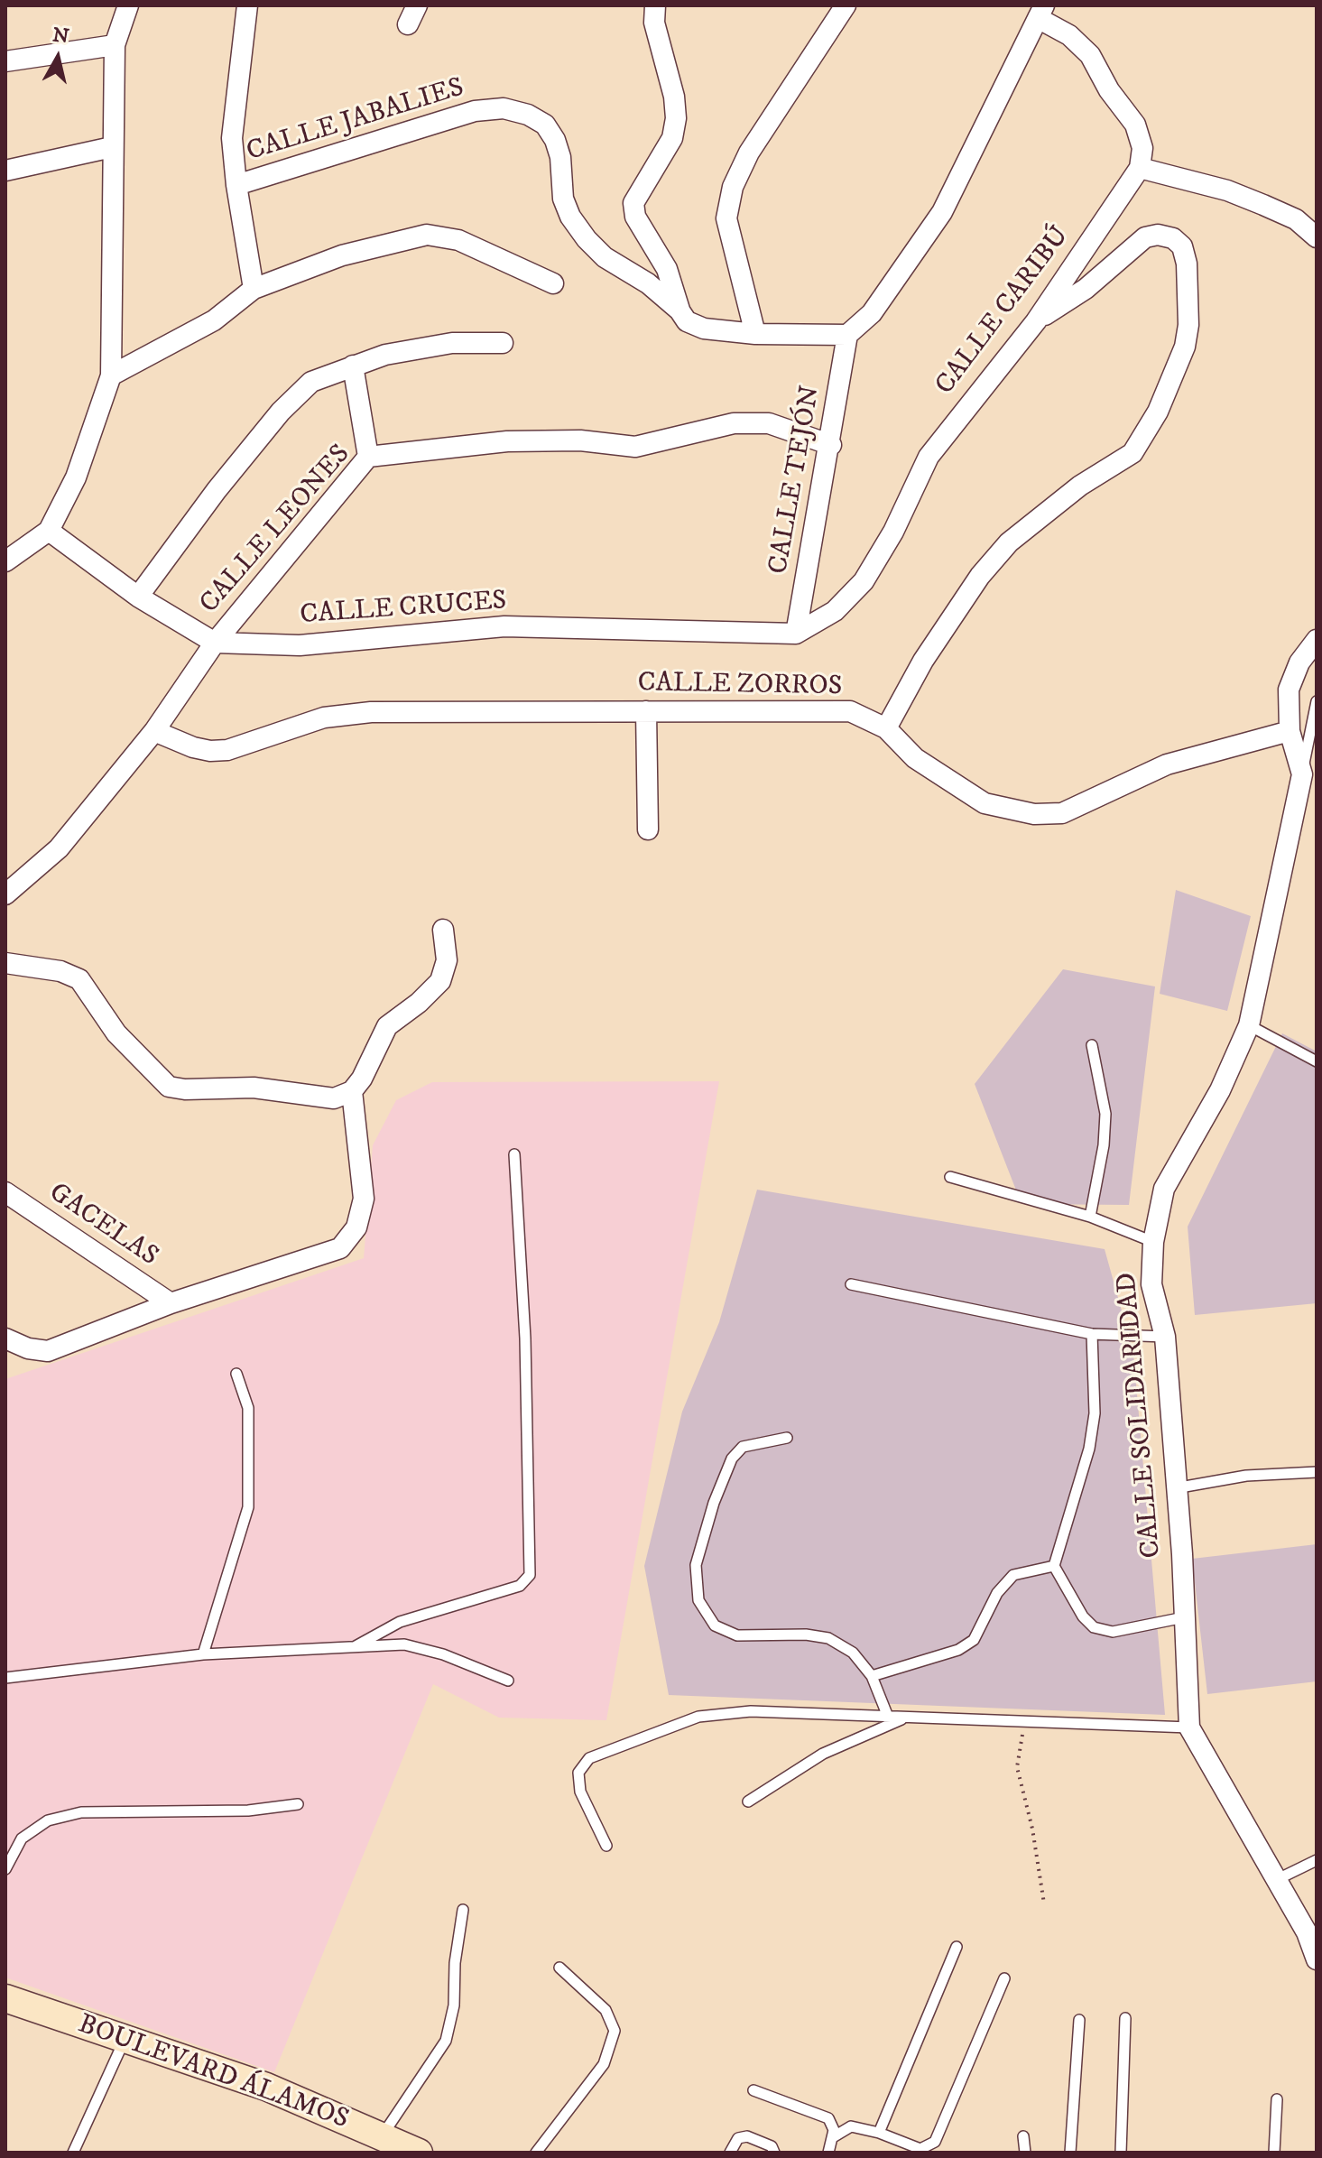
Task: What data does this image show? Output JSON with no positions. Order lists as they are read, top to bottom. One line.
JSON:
{"streets":{"main road":["BOULEVARD ÁLAMOS"],"street":["CALLE JABALIES","CALLE CARIBÚ","CALLE TEJÓN","CALLE LEONES","CALLE CRUCES","CALLE ZORROS","GACELAS","CALLE SOLIDARIDAD"]},"crossings":[["CALLE JABALIES","CALLE TEJÓN"],["CALLE CARIBÚ","CALLE TEJÓN"],["CALLE CARIBÚ","CALLE CRUCES"],["CALLE TEJÓN","CALLE LEONES"],["CALLE TEJÓN","CALLE CRUCES"],["CALLE LEONES","CALLE CRUCES"],["CALLE LEONES","CALLE ZORROS"]],"north":"top"}
